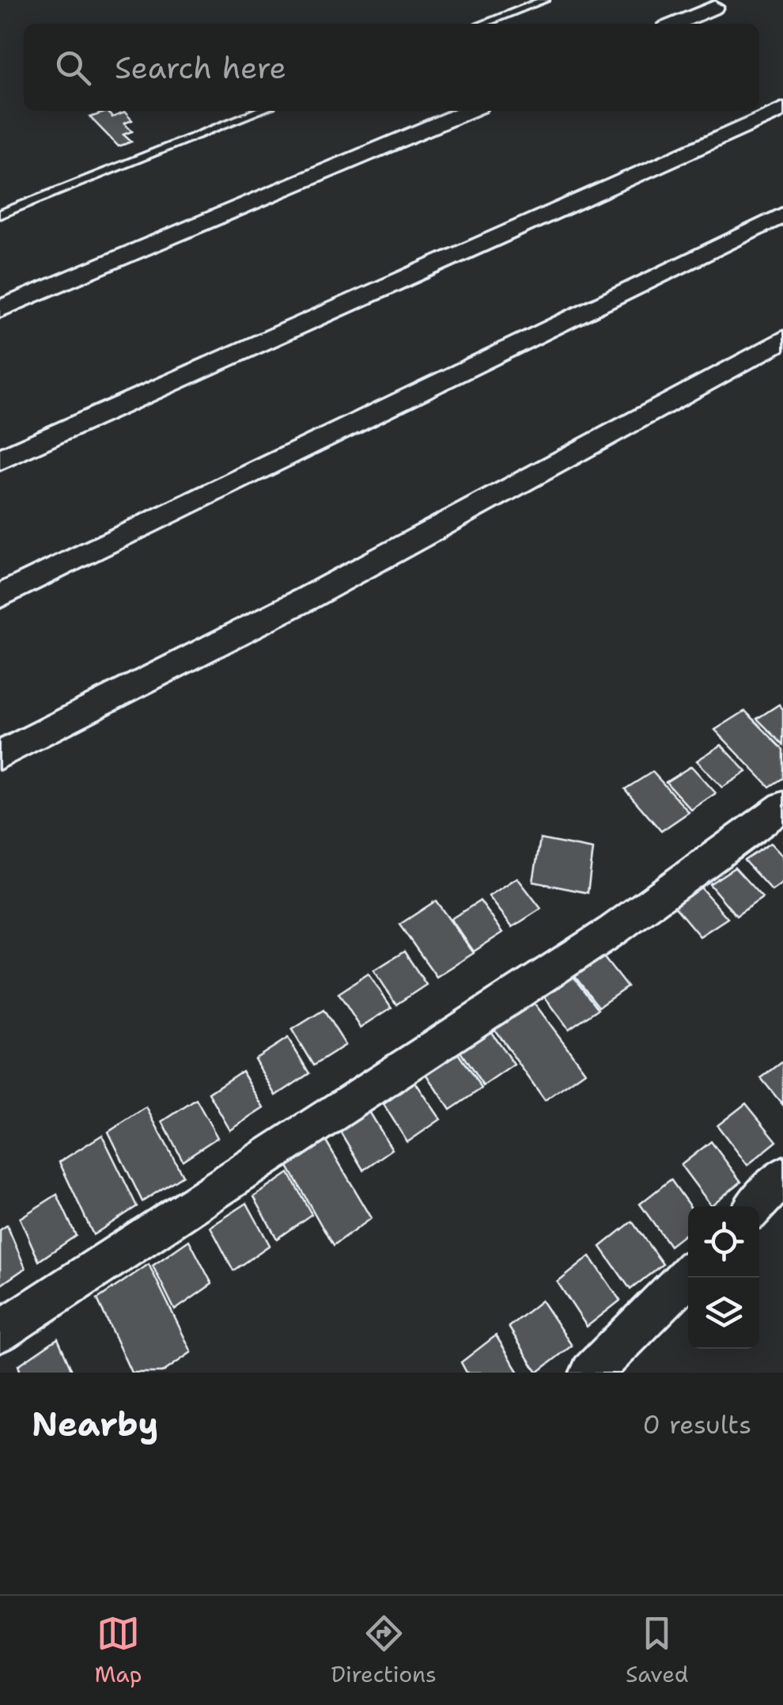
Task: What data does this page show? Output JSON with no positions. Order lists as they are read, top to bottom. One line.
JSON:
{"page":{"search":"Search here","heading":["Nearby","0 results"],"nav":["Map","Directions","Saved"]}}
